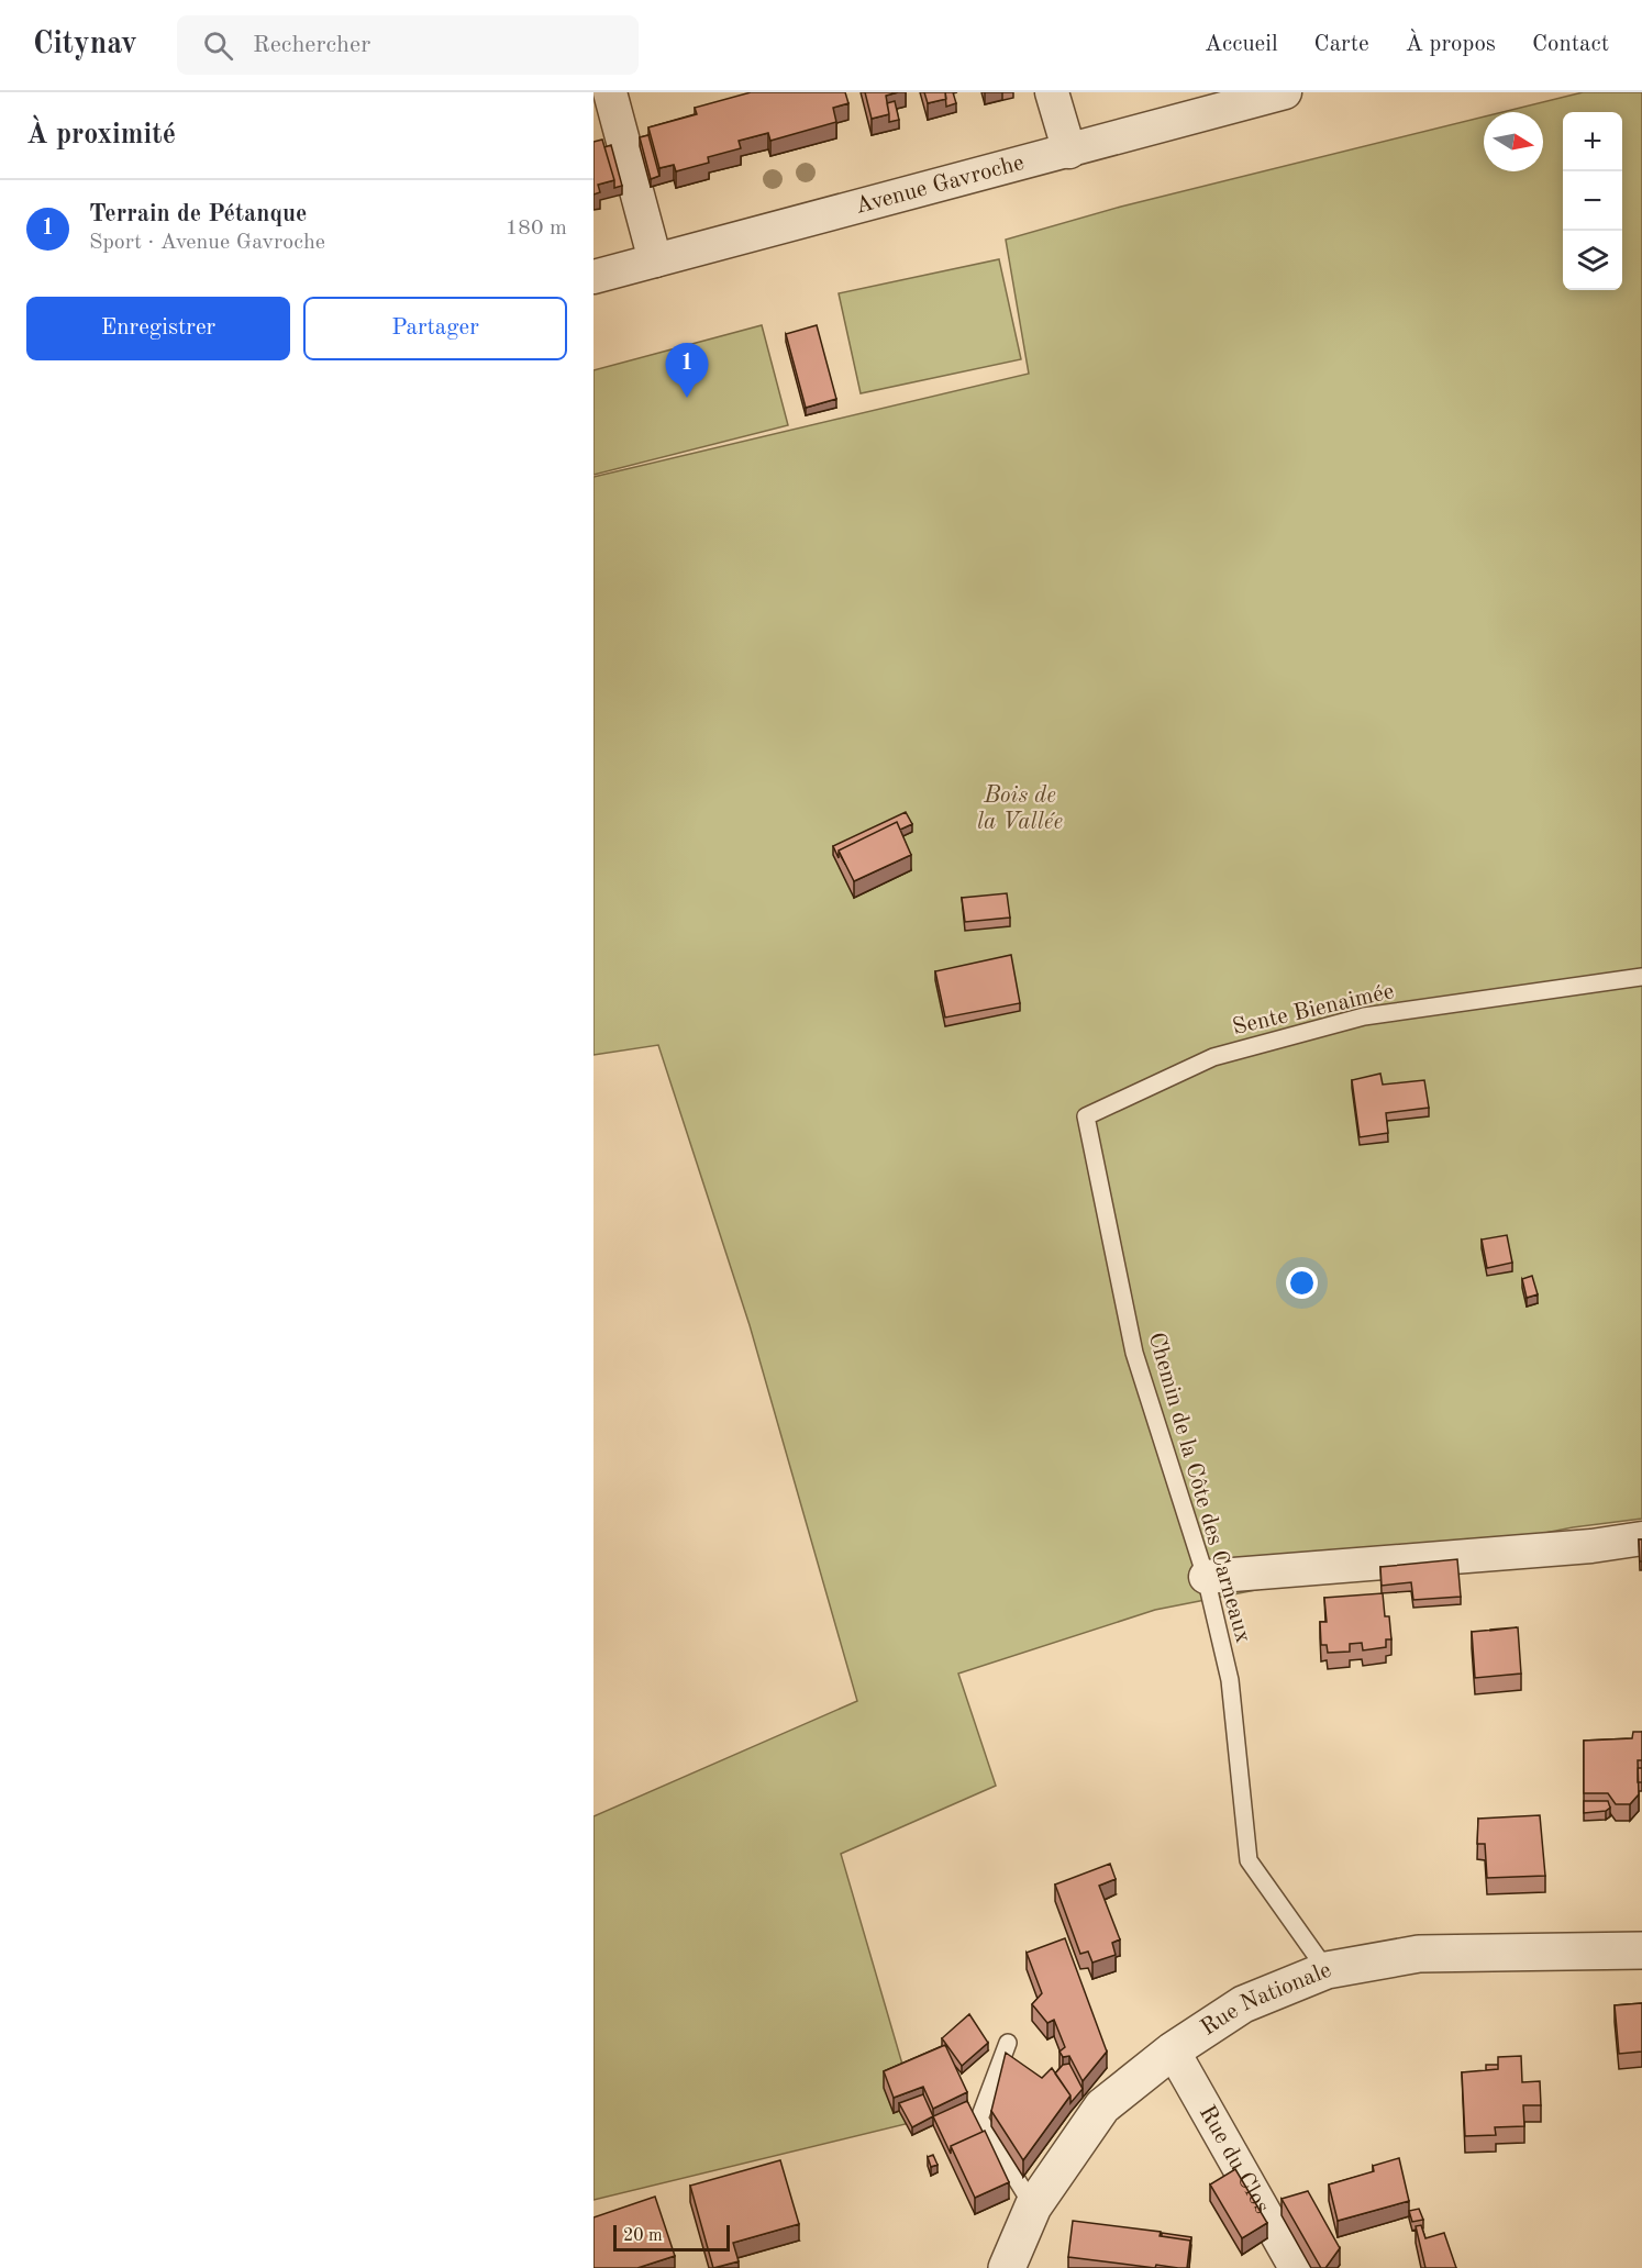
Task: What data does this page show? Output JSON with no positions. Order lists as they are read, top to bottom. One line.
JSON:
{"streets":{"street":["Avenue Gavroche","Rue Nationale","Rue du Clos"],"lane":["Sente Bienaimée","Chemin de la Côte des Carneaux"]},"crossings":[["Sente Bienaimée","Chemin de la Côte des Carneaux"],["Chemin de la Côte des Carneaux","Rue Nationale"],["Rue Nationale","Rue du Clos"]],"parks":["Bois de la Vallée"],"scale_bar":"20 m","north":"right","page":{"header":"Citynav","search":"Rechercher","nav":["Accueil","Carte","À propos","Contact"],"heading":"À proximité","map_buttons":["+","−"],"list":[{"mark":"1","name":"Terrain de Pétanque","note":"Sport · Avenue Gavroche","value":"180 m"}],"buttons":["Enregistrer","Partager"],"pins":"1","scale":"20 m"}}
